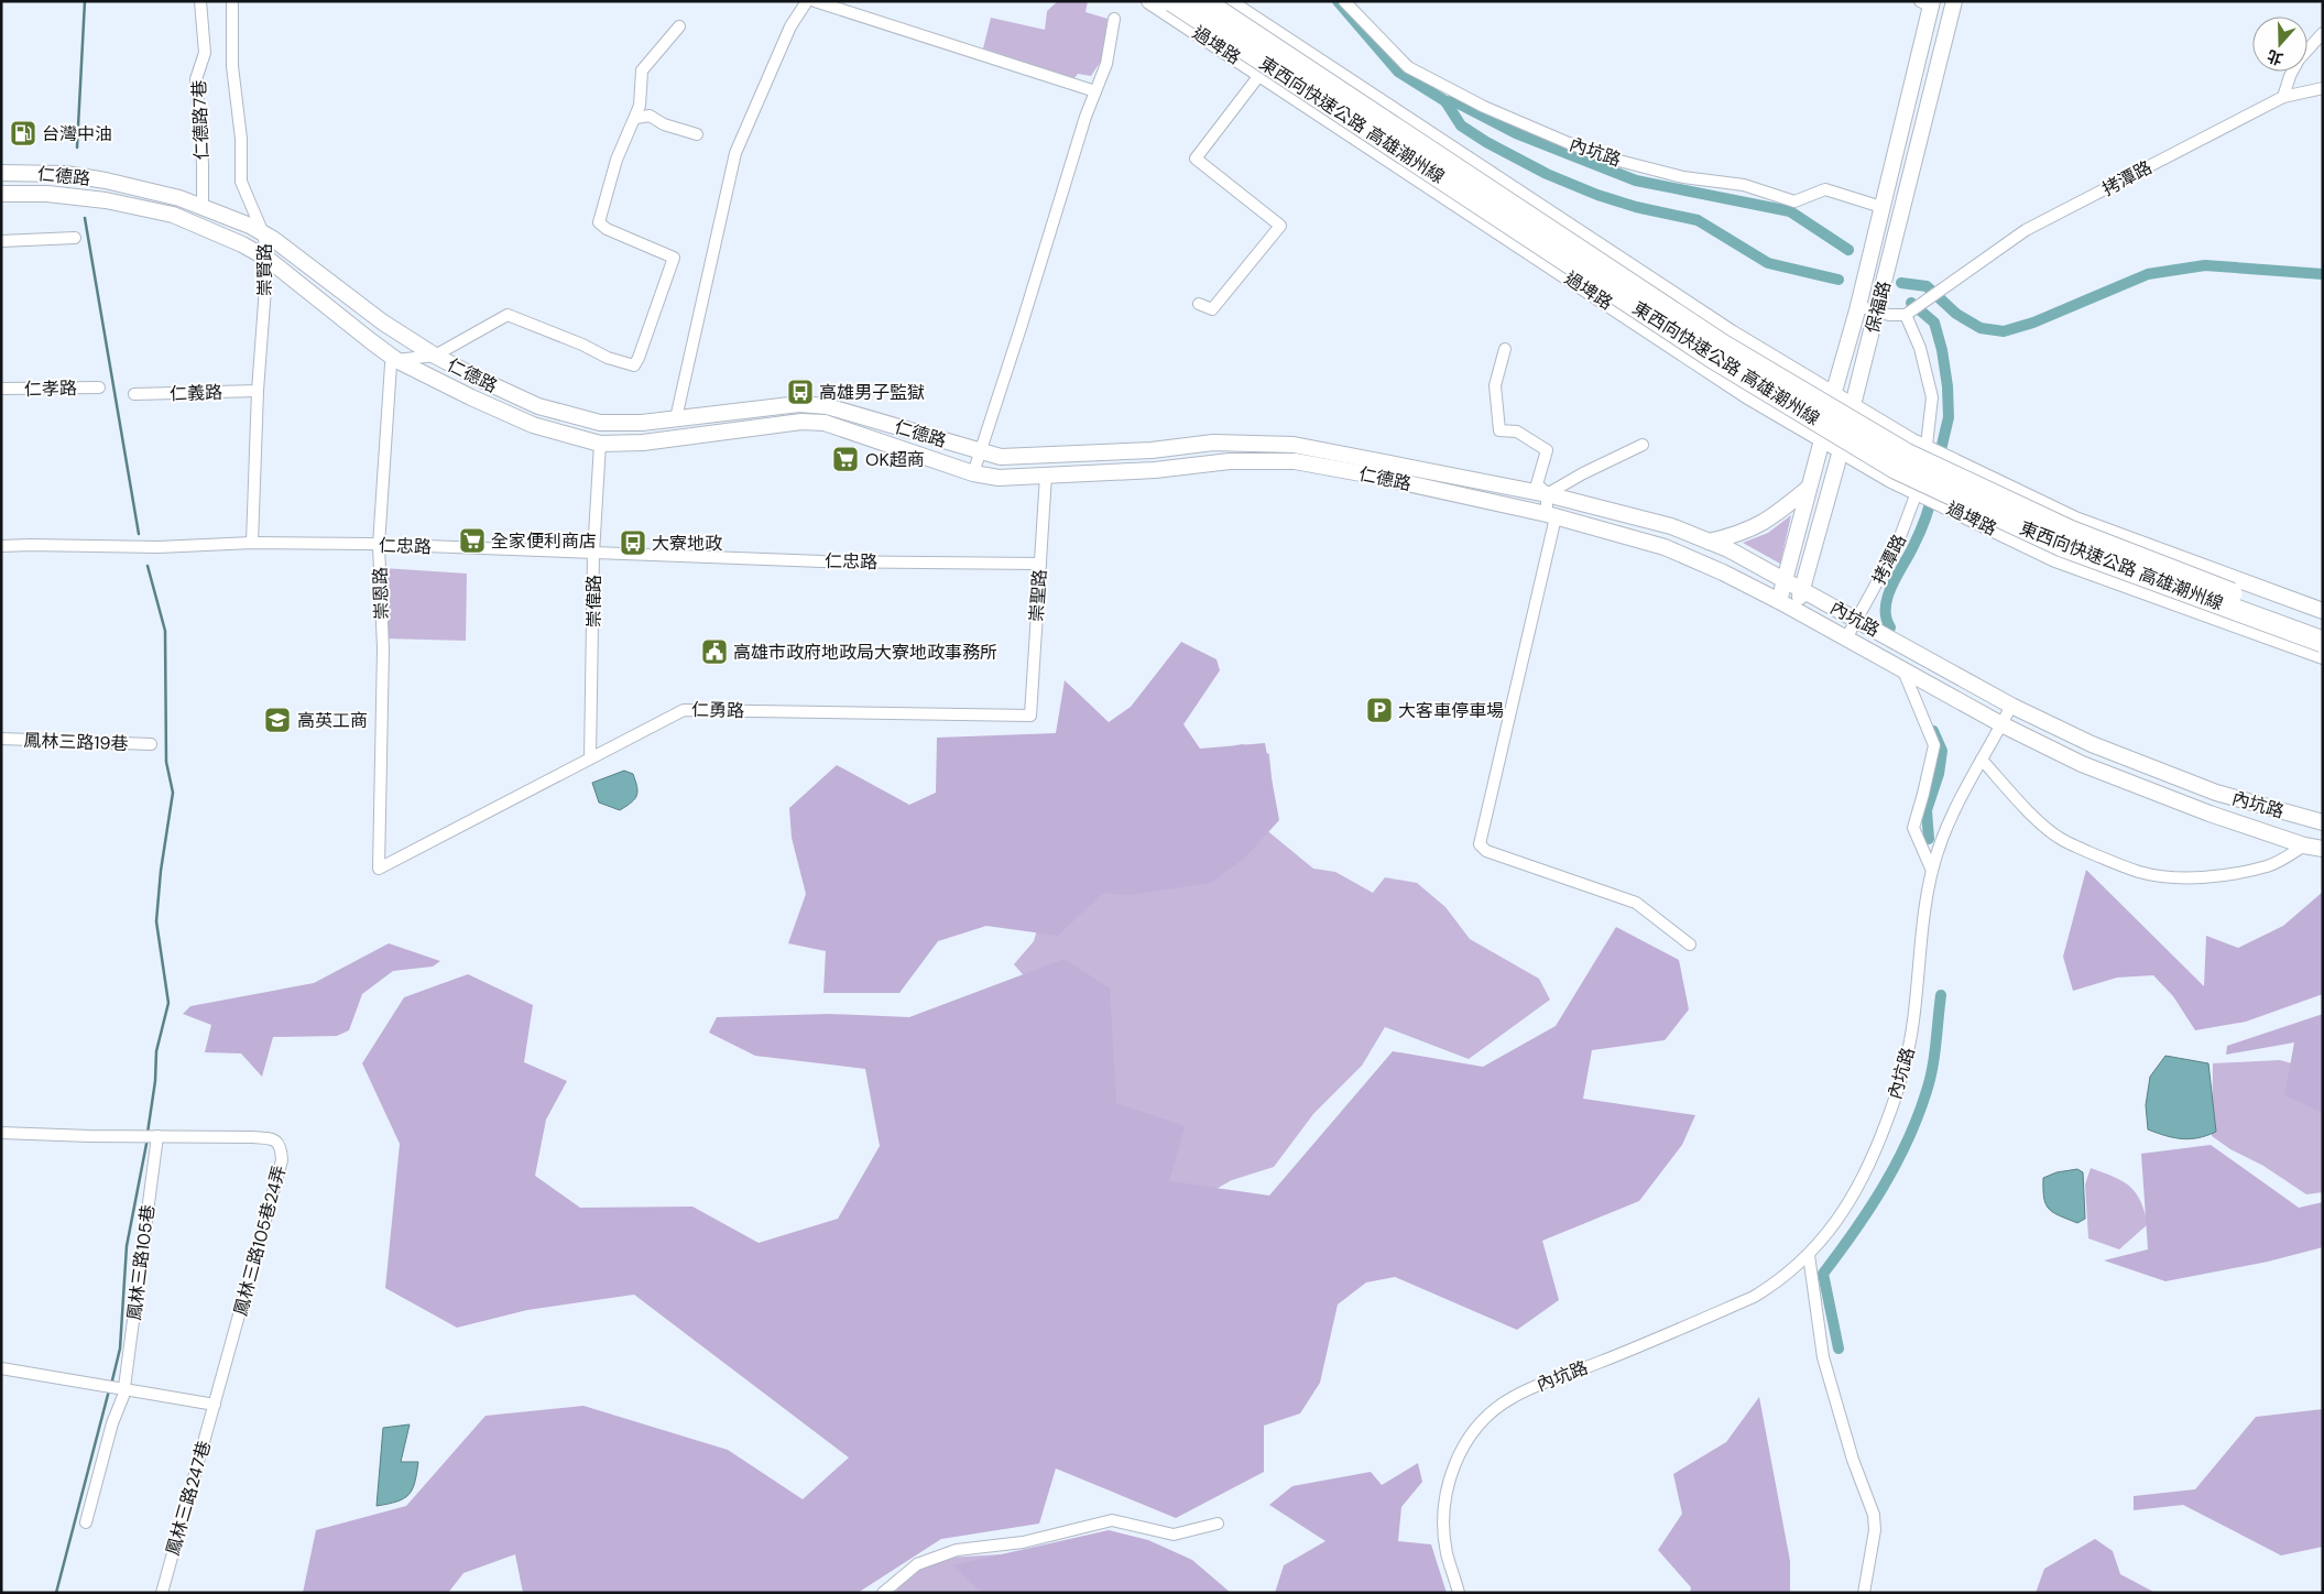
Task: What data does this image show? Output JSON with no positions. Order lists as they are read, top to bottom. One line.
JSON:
{"streets":{"highway":["東西向快速公路 高雄潮州線"],"street":["過埤路","仁德路7巷","內坑路","仁德路","拷潭路","崇賢路","保福路","仁孝路","仁義路","仁忠路","崇恩路","崇聖路","崇偉路","仁勇路","鳳林三路19巷","鳳林三路105巷24弄","鳳林三路105巷","鳳林三路247巷"]},"crossings":[["過埤路","拷潭路"],["過埤路","保福路"],["仁德路7巷","仁德路"],["內坑路","仁德路"],["內坑路","拷潭路"],["內坑路","保福路"],["仁德路","崇賢路"],["仁德路","保福路"],["仁德路","崇恩路"],["仁德路","崇聖路"],["仁德路","崇偉路"],["崇賢路","仁義路"],["崇賢路","仁忠路"],["仁忠路","崇恩路"],["仁忠路","崇聖路"],["仁忠路","崇偉路"],["崇恩路","仁勇路"],["崇聖路","仁勇路"],["崇偉路","仁勇路"],["鳳林三路105巷24弄","鳳林三路105巷"],["鳳林三路105巷24弄","鳳林三路247巷"]],"places":{"fuel station":["台灣中油"],"bus stop":["高雄男子監獄","大寮地政"],"supermarket":["OK超商","全家便利商店"],"public building":["高雄市政府地政局大寮地政事務所"],"parking":["大客車停車場"],"school or university":["高英工商"]},"north":"bottom"}
